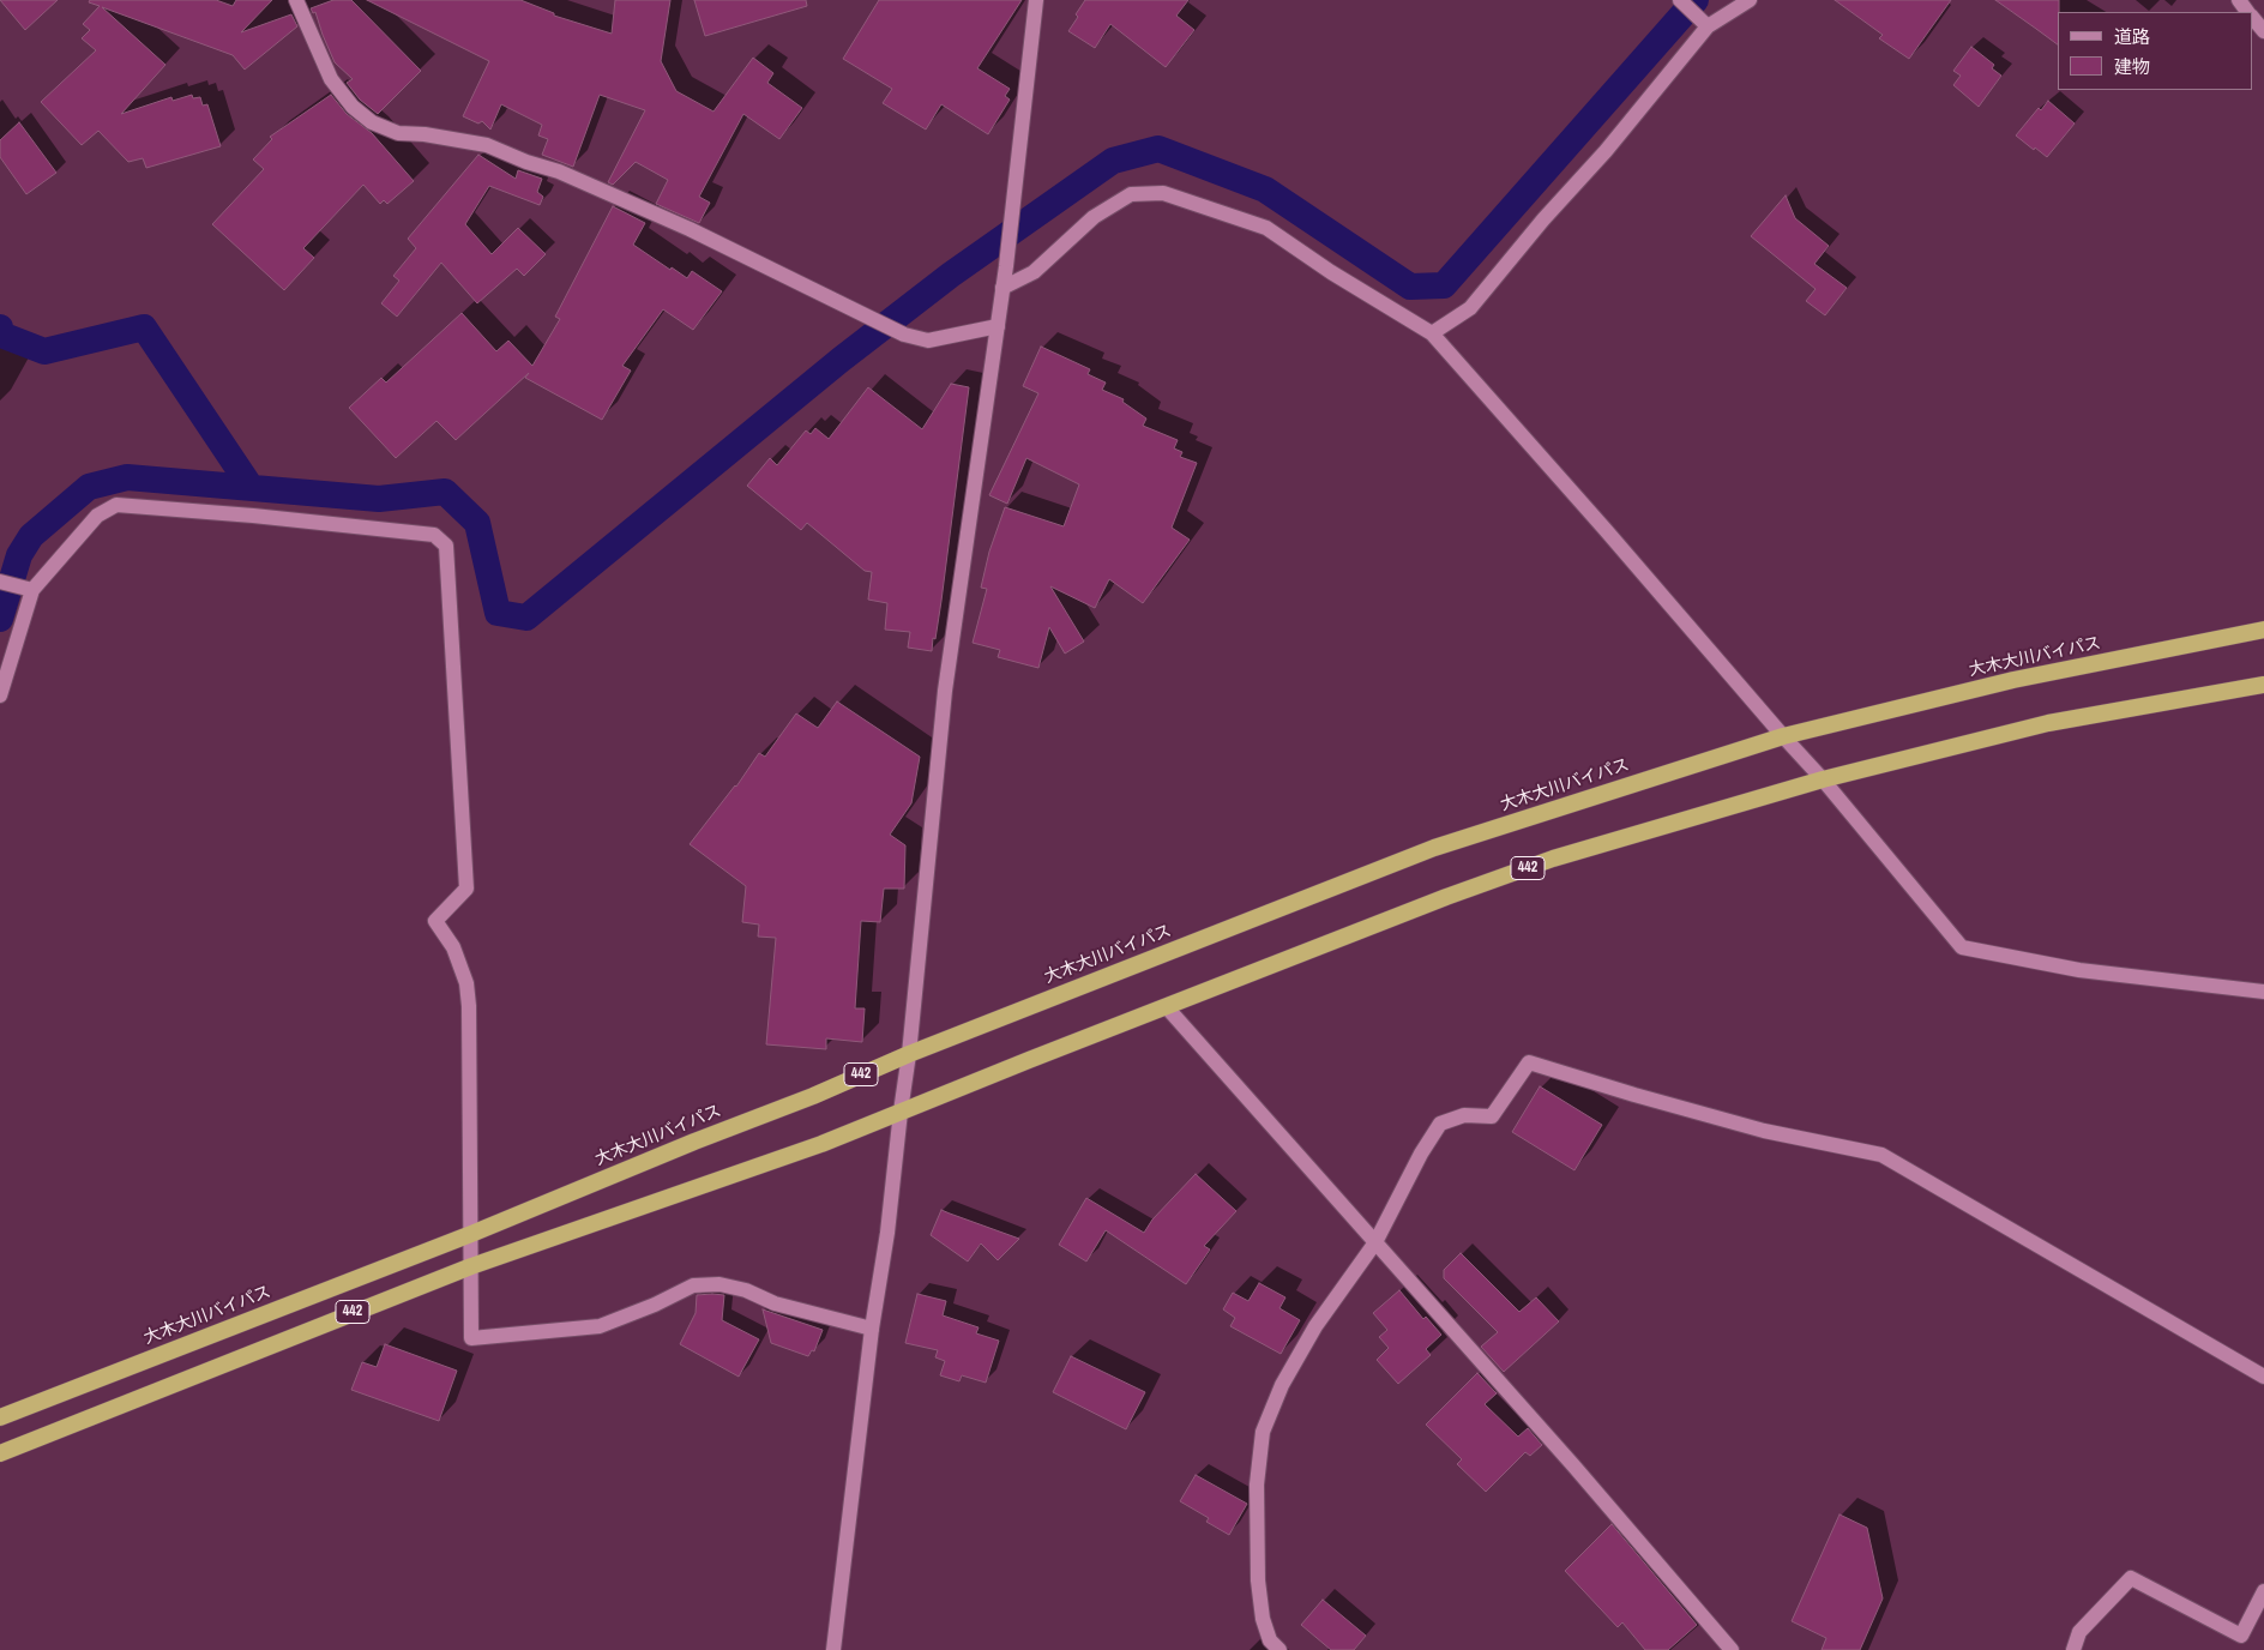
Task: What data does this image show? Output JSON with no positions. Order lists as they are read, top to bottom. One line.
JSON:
{"streets":{"highway":["大木大川バイパス","442"]},"legend":["道路","建物"]}
